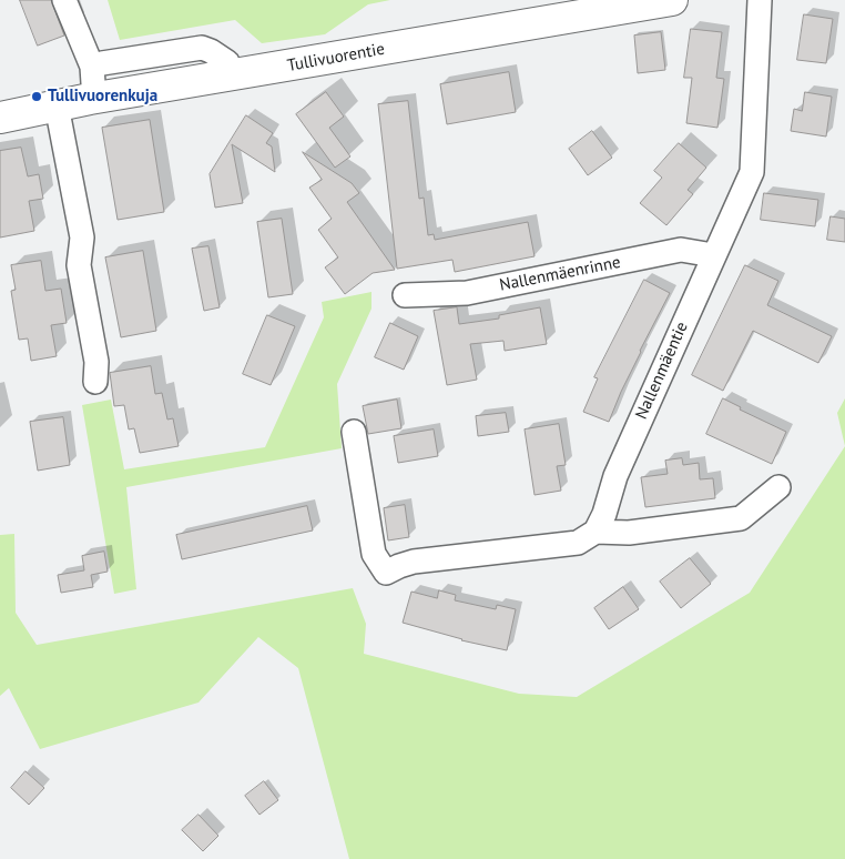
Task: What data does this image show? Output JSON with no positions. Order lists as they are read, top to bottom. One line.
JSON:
{"streets":{"main road":["Tullivuorentie"],"street":["Nallenmäenrinne","Nallenmäentie"]},"crossings":[["Nallenmäenrinne","Nallenmäentie"]],"places":["Tullivuorenkuja"]}
